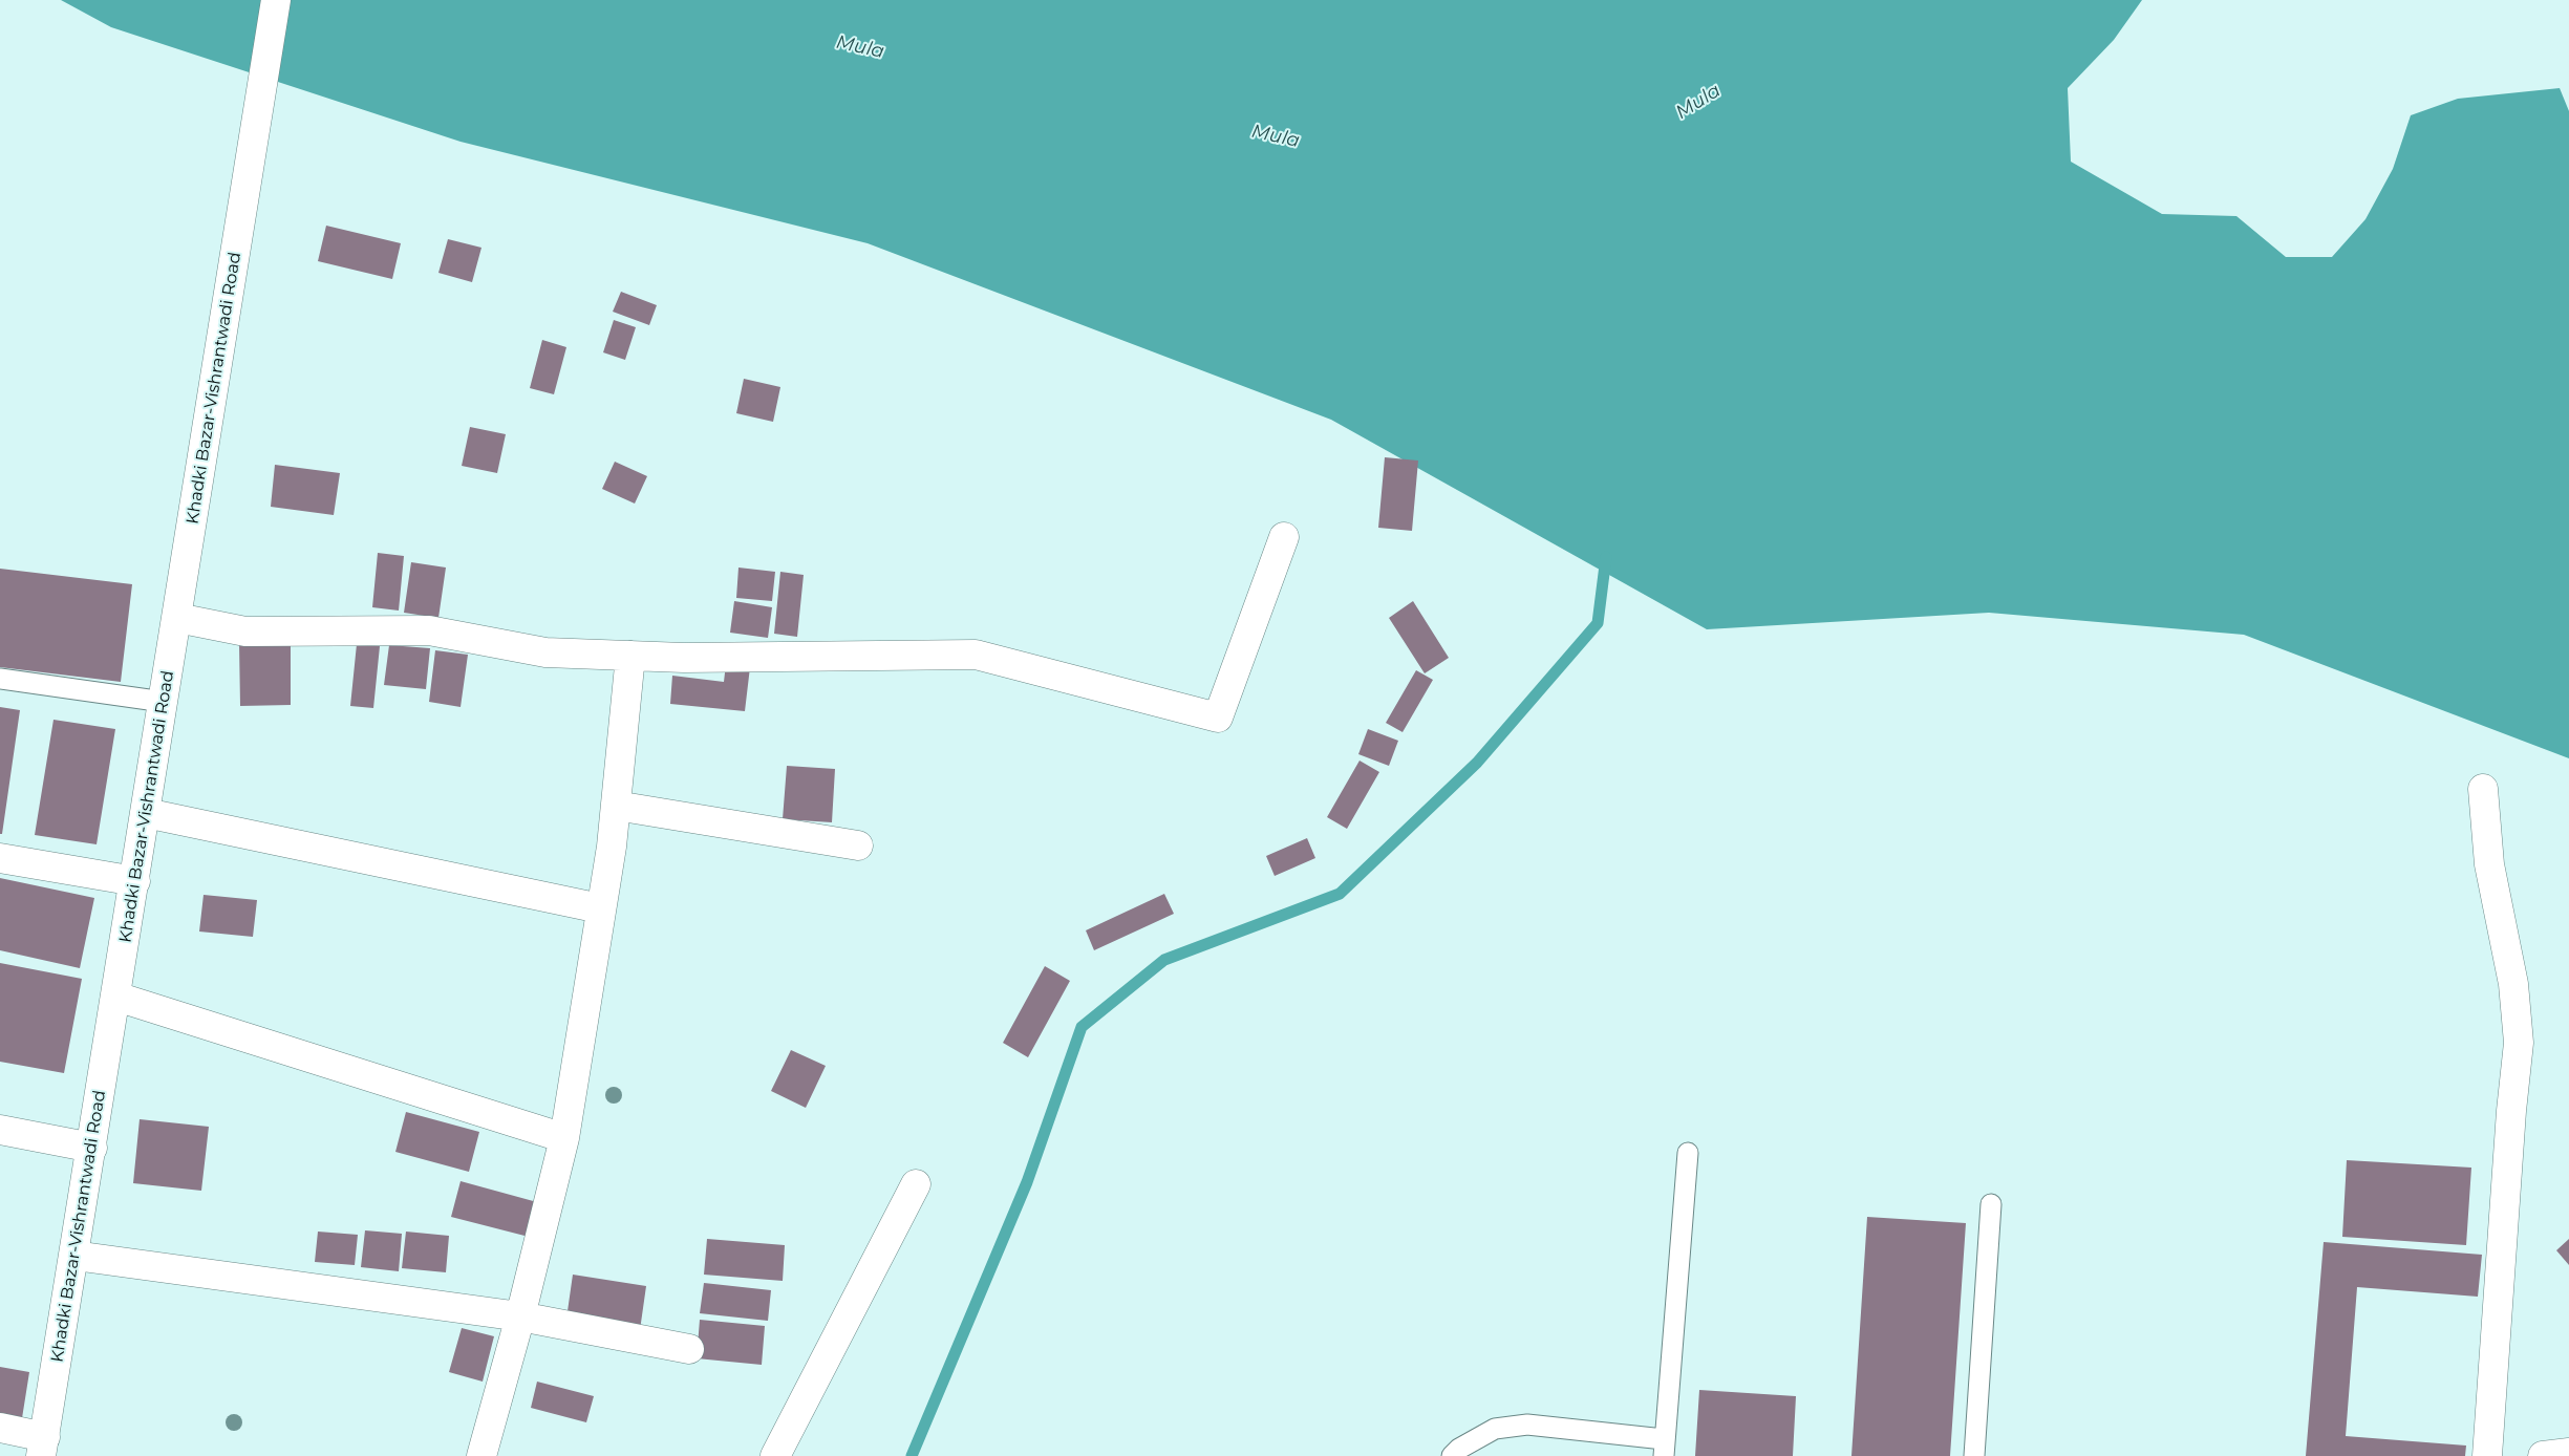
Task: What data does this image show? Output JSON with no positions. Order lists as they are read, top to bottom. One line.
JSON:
{"streets":{"street":["Khadki Bazar-Vishrantwadi Road"]},"water":["Mula"]}
